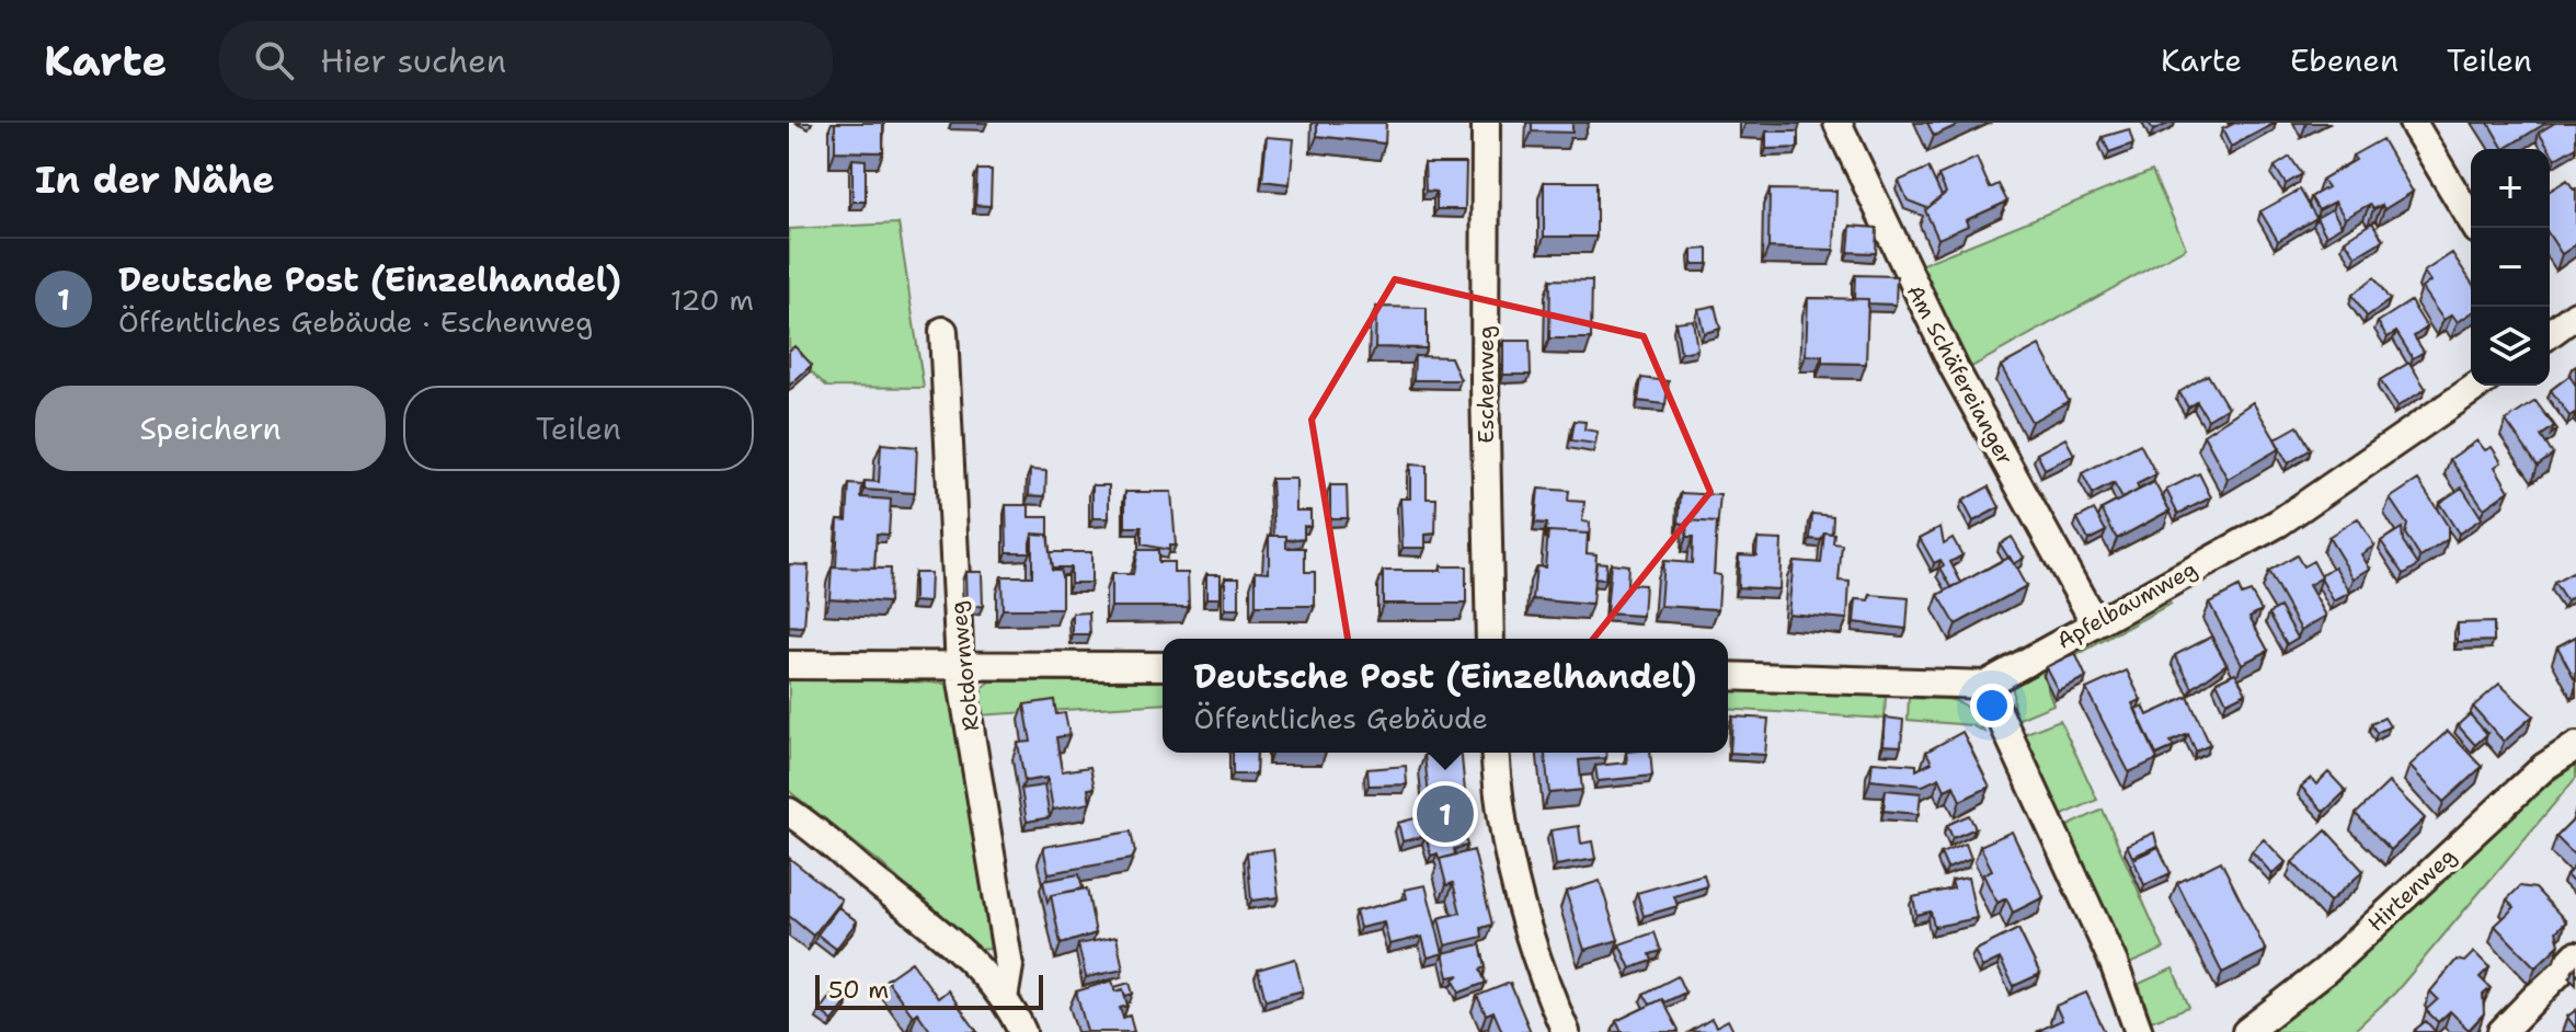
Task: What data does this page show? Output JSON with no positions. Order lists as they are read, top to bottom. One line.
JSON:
{"streets":{"street":["Am Schäfereianger","Eschenweg","Apfelbaumweg","Rotdornweg","Hirtenweg"]},"crossings":[["Am Schäfereianger","Apfelbaumweg"]],"scale_bar":"50 m","page":{"header":"Karte","search":"Hier suchen","nav":["Karte","Ebenen","Teilen"],"heading":"In der Nähe","map_buttons":["+","−"],"list":[{"mark":"1","name":"Deutsche Post (Einzelhandel)","note":"Öffentliches Gebäude · Eschenweg","value":"120 m"}],"buttons":["Speichern","Teilen"],"popup":["Deutsche Post (Einzelhandel)","Öffentliches Gebäude"],"pins":"1","scale":"50 m"}}
